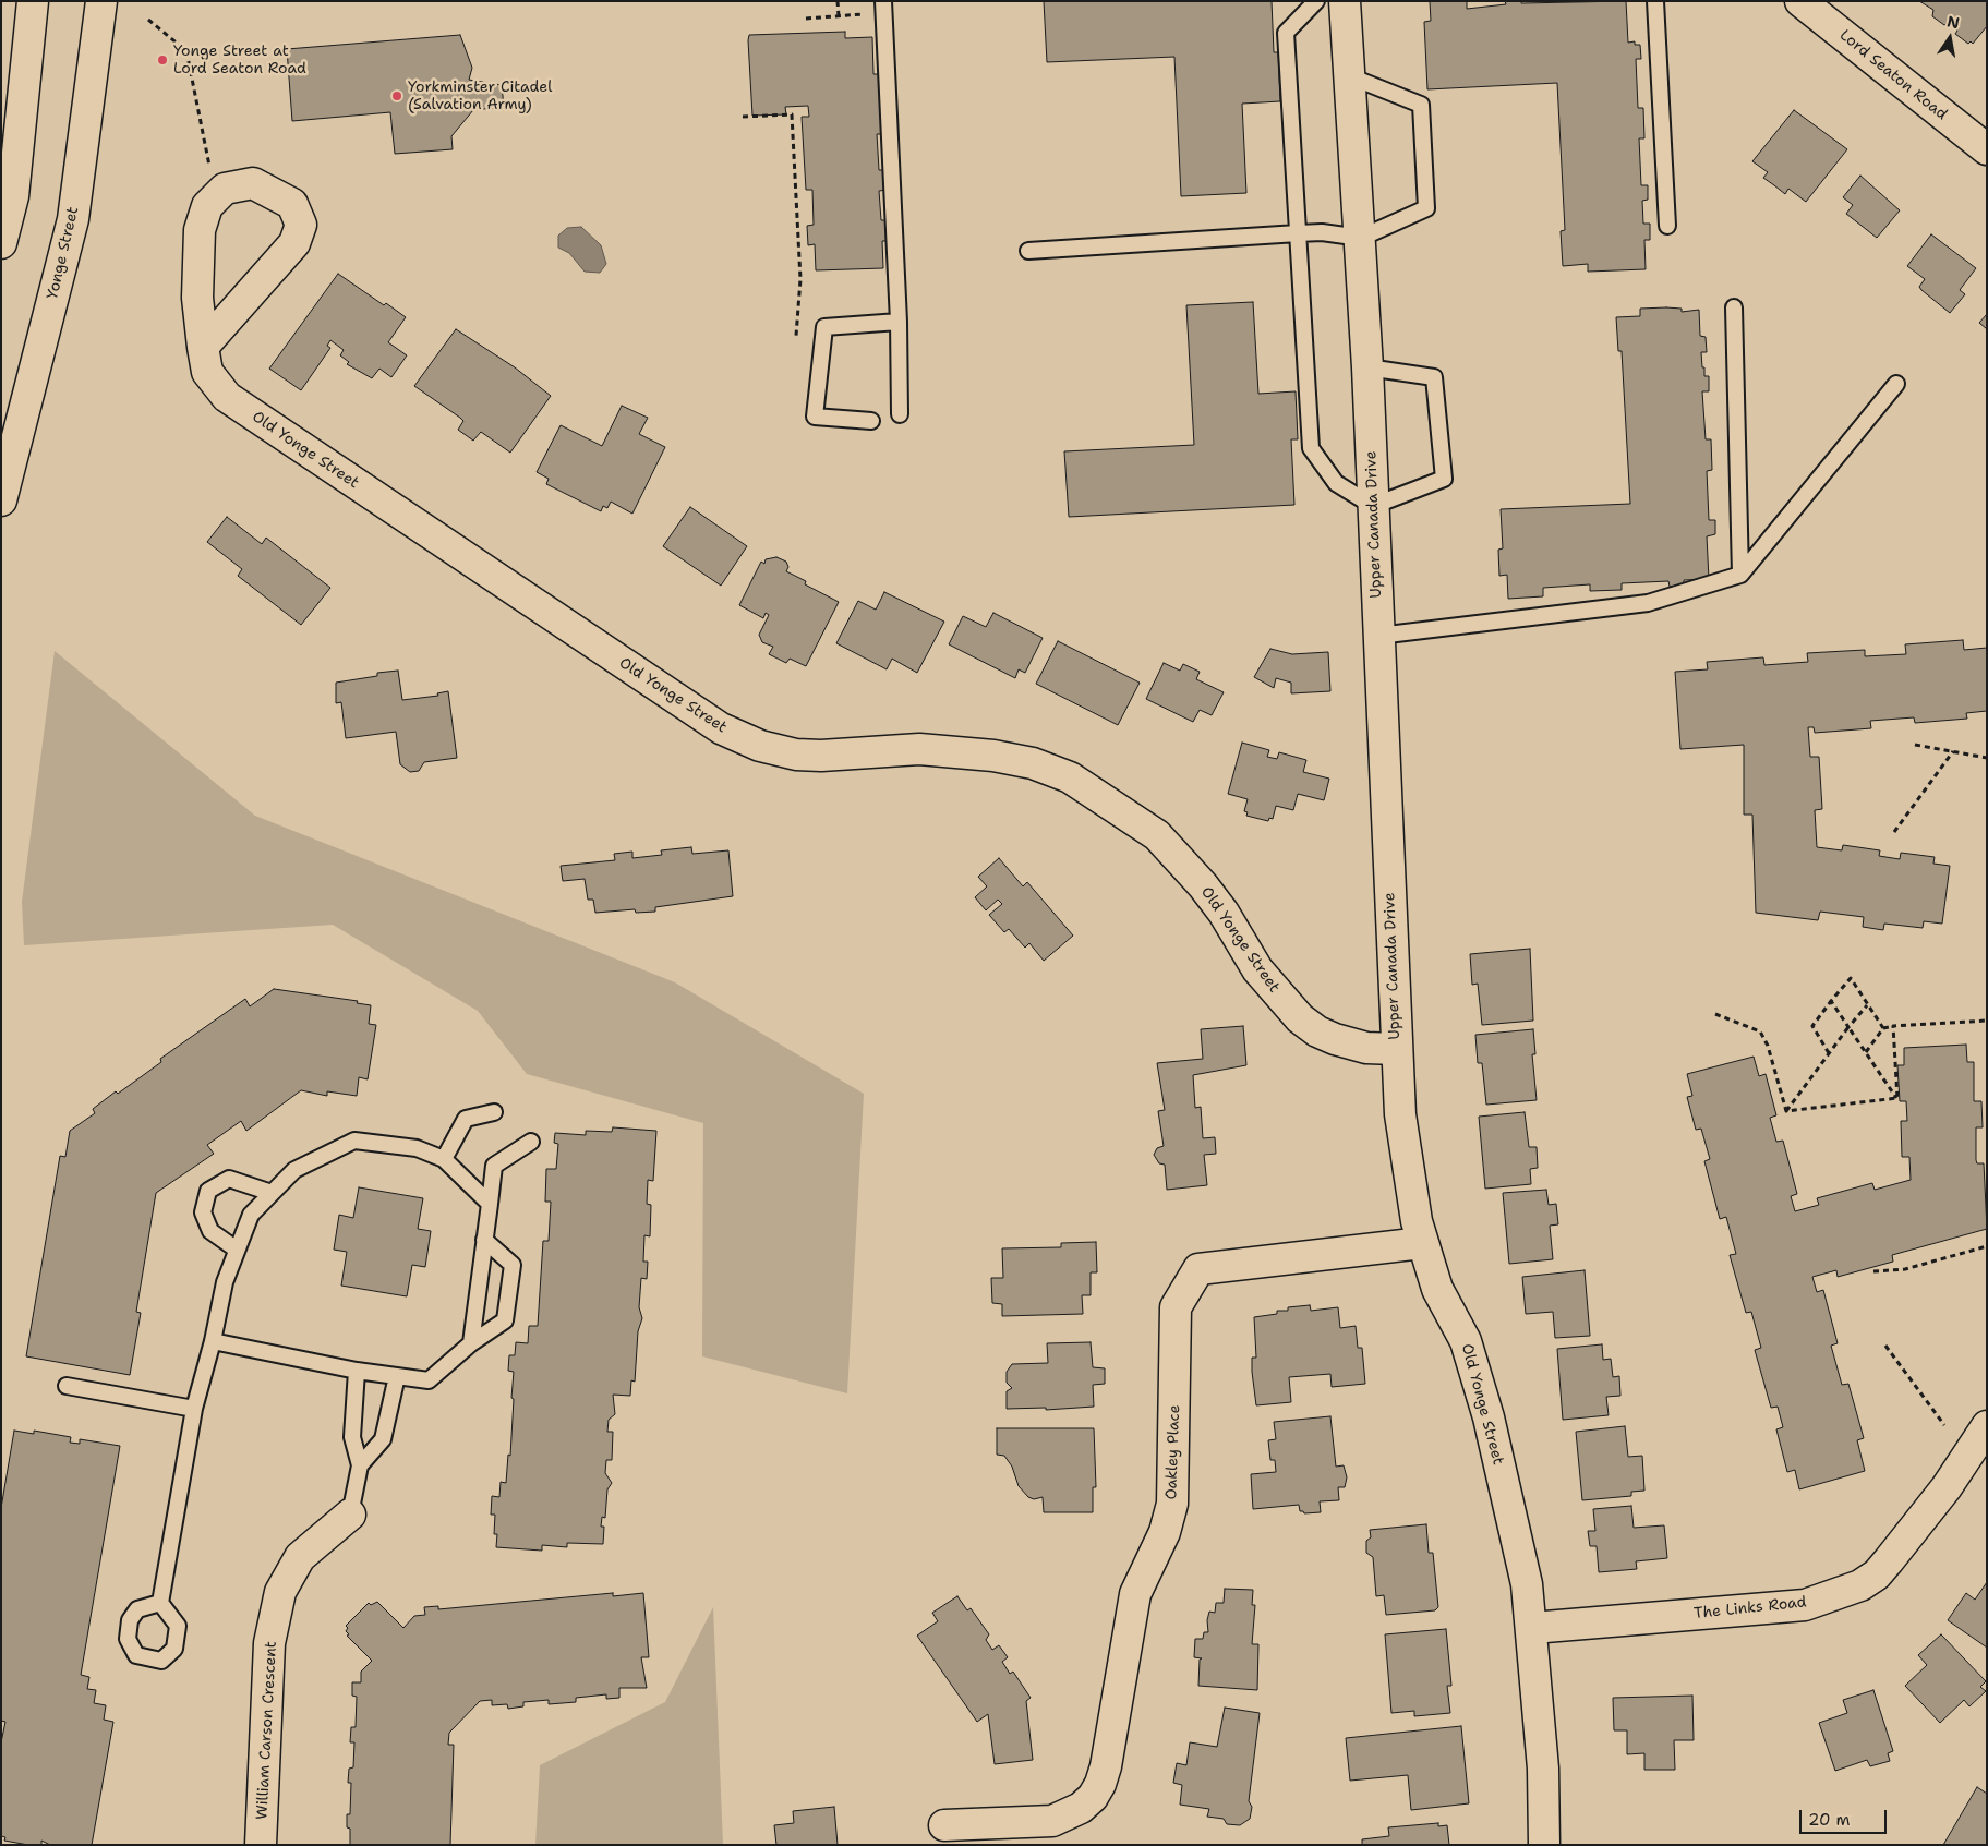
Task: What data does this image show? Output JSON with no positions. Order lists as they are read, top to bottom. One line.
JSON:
{"streets":{"street":["Lord Seaton Road","Yonge Street","Old Yonge Street","Upper Canada Drive","Oakley Place","The Links Road","William Carson Crescent"]},"crossings":[["Old Yonge Street","Upper Canada Drive"],["Old Yonge Street","Oakley Place"],["Old Yonge Street","The Links Road"]],"places":["Yonge Street at Lord Seaton Road","Yorkminster Citadel (Salvation Army)"],"scale_bar":"20 m","north":"top"}
